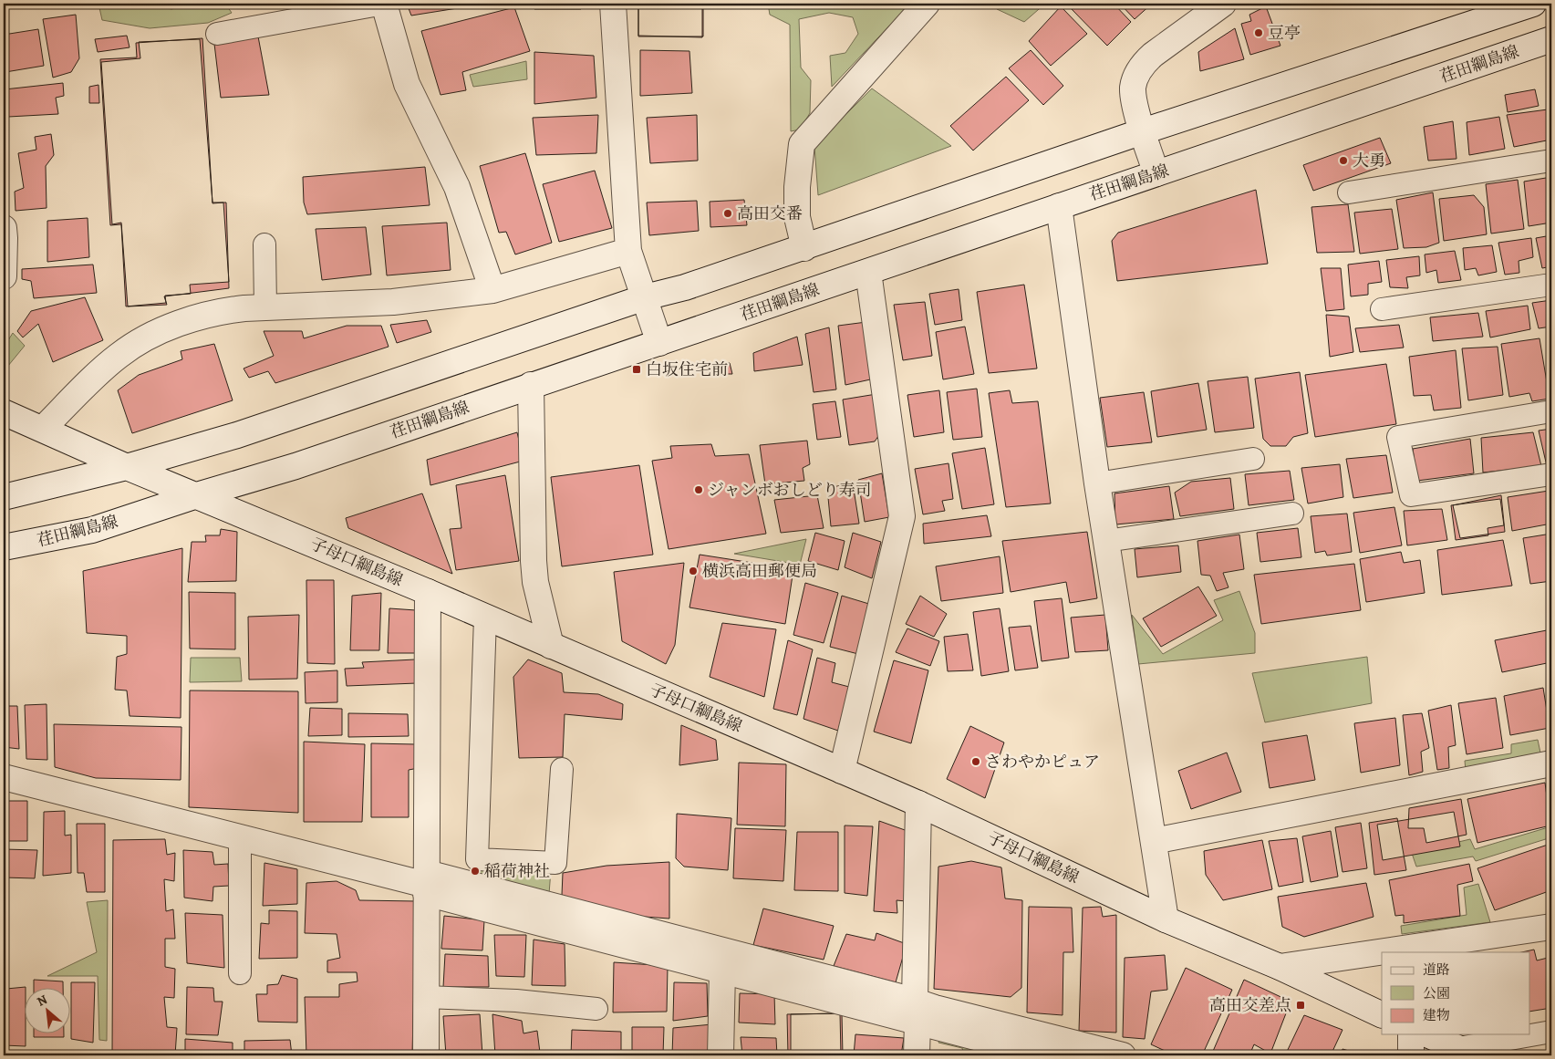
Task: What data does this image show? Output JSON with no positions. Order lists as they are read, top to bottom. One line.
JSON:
{"streets":{"street":["荏田綱島線","子母口綱島線"]},"crossings":[["荏田綱島線","子母口綱島線"]],"places":{"other":["豆亭","大勇","高田交番","ジャンボおしどり寿司","横浜高田郵便局","さわやかピュア","稲荷神社"],"transit":["白坂住宅前","高田交差点"]},"legend":["道路","公園","建物"],"north":"top left"}
